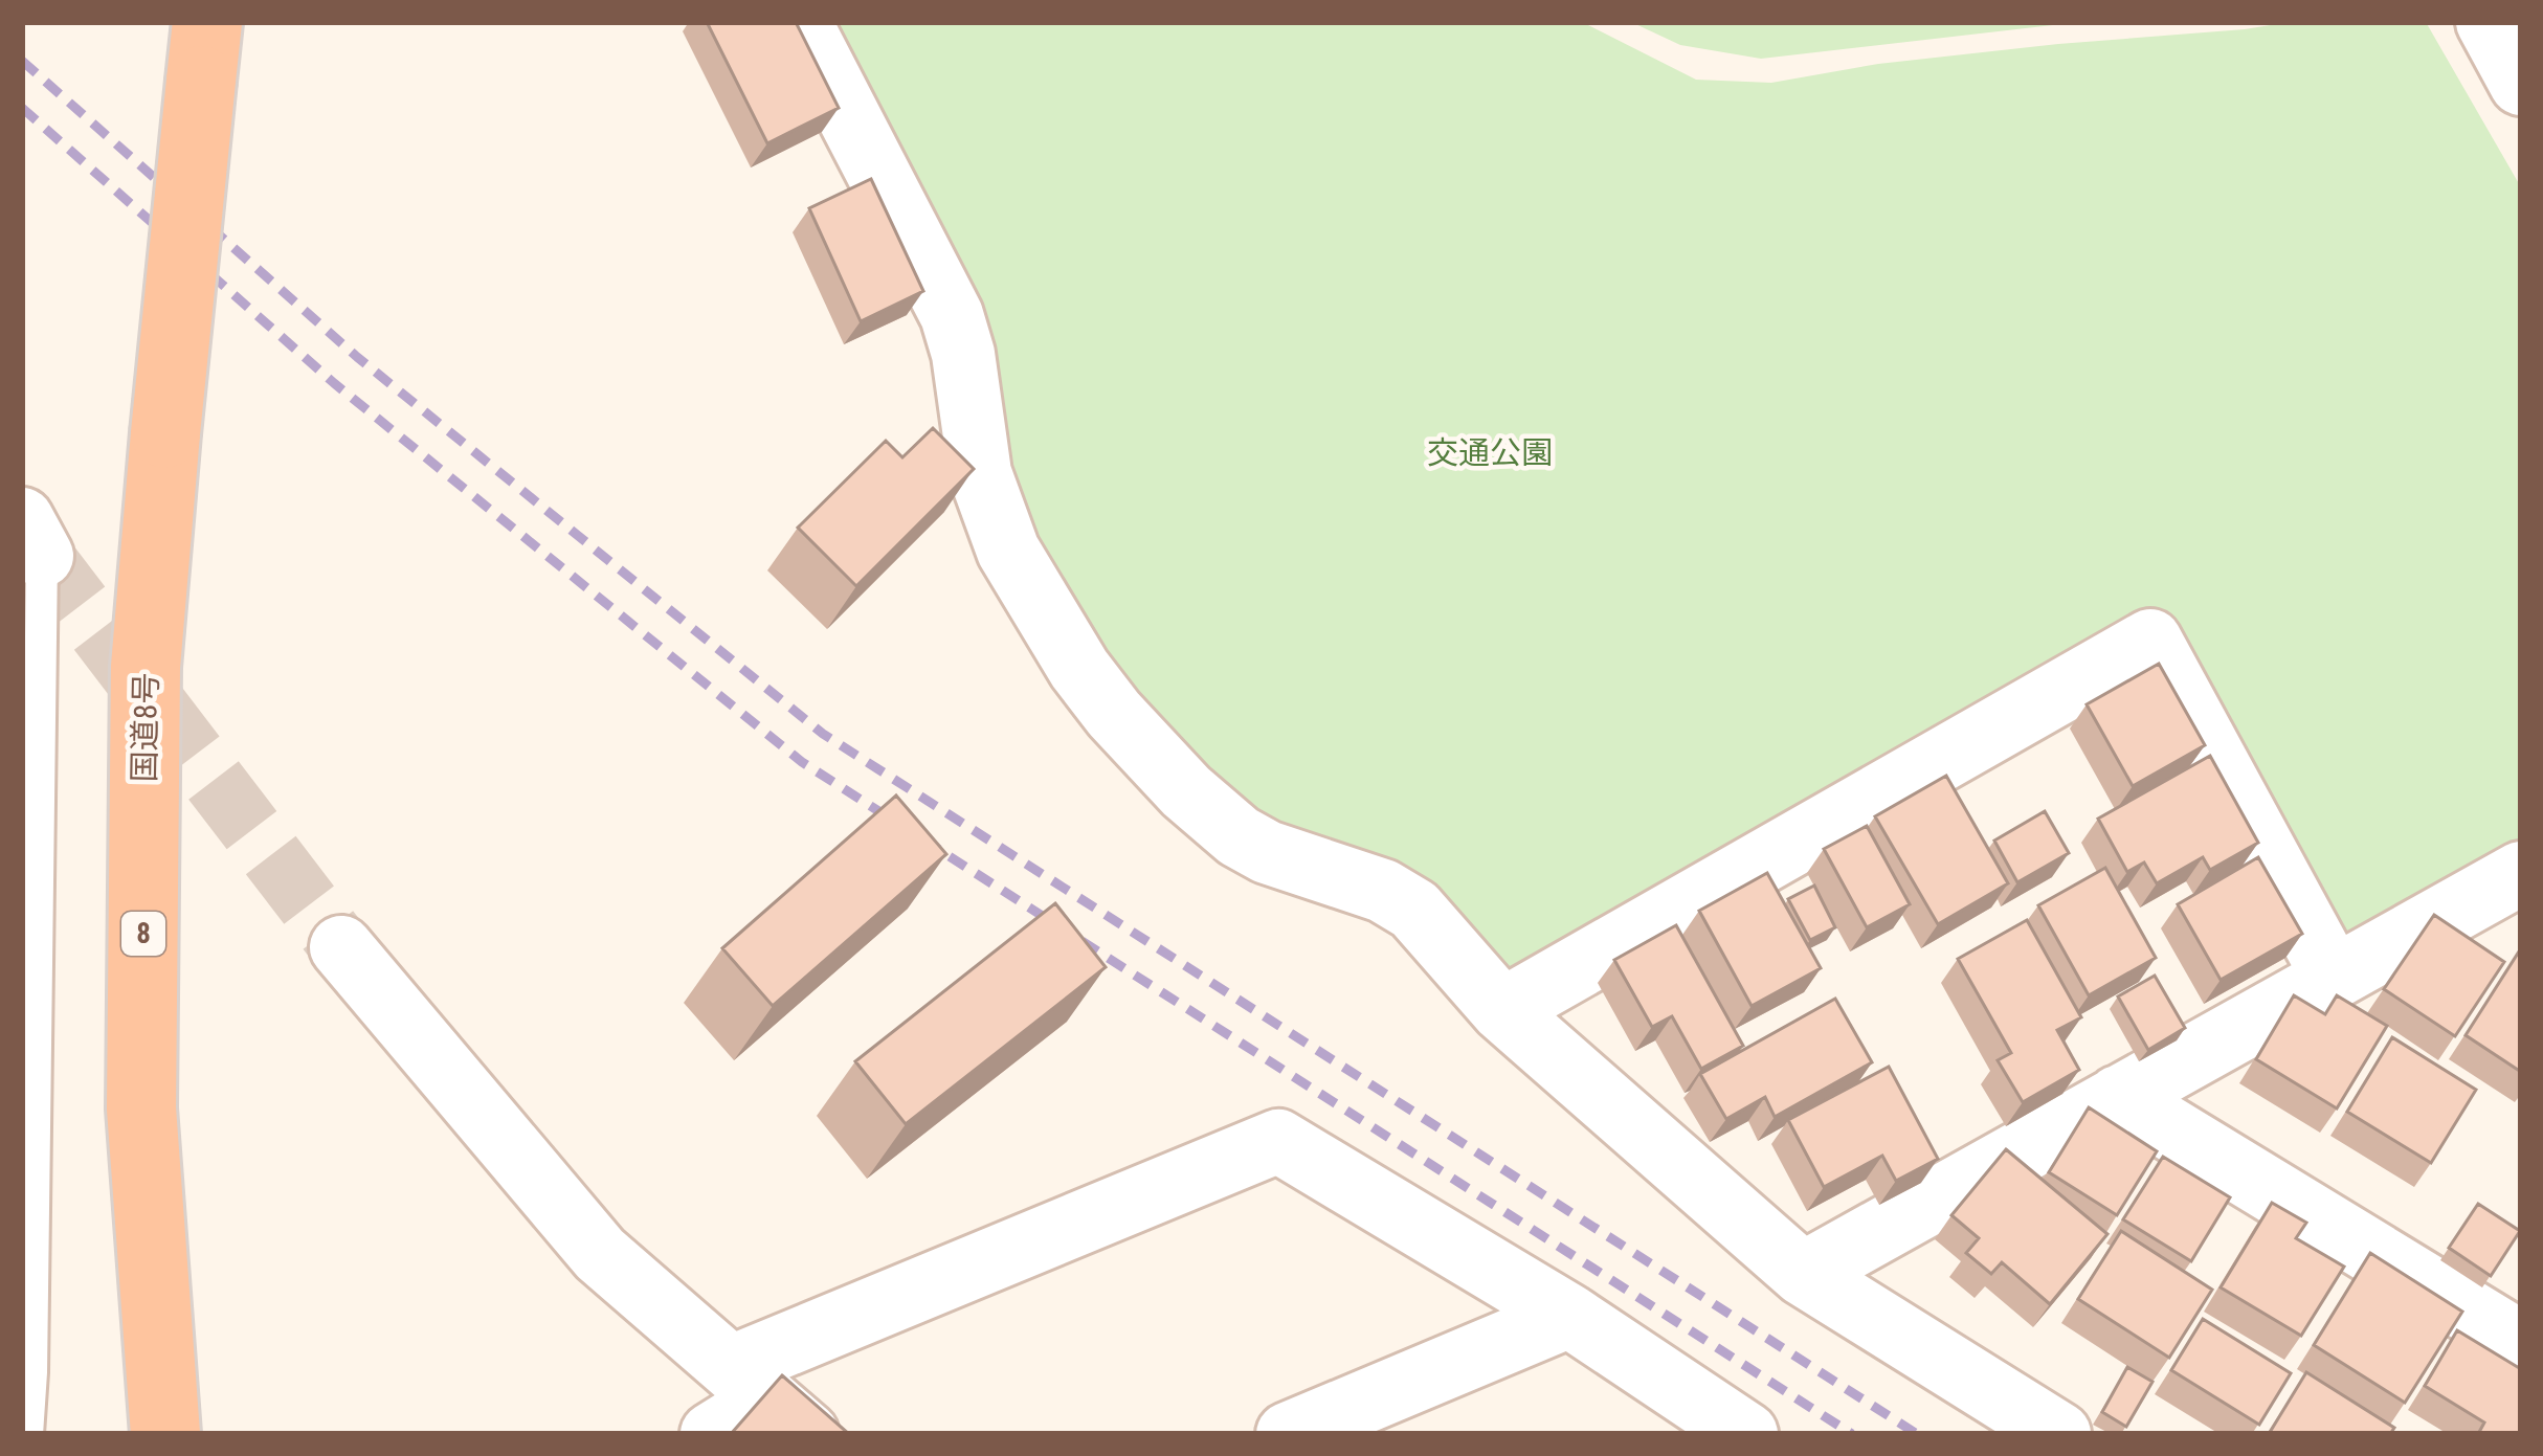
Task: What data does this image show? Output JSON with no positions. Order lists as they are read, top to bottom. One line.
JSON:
{"streets":{"highway":["国道8号","8"]},"parks":["交通公園"]}
